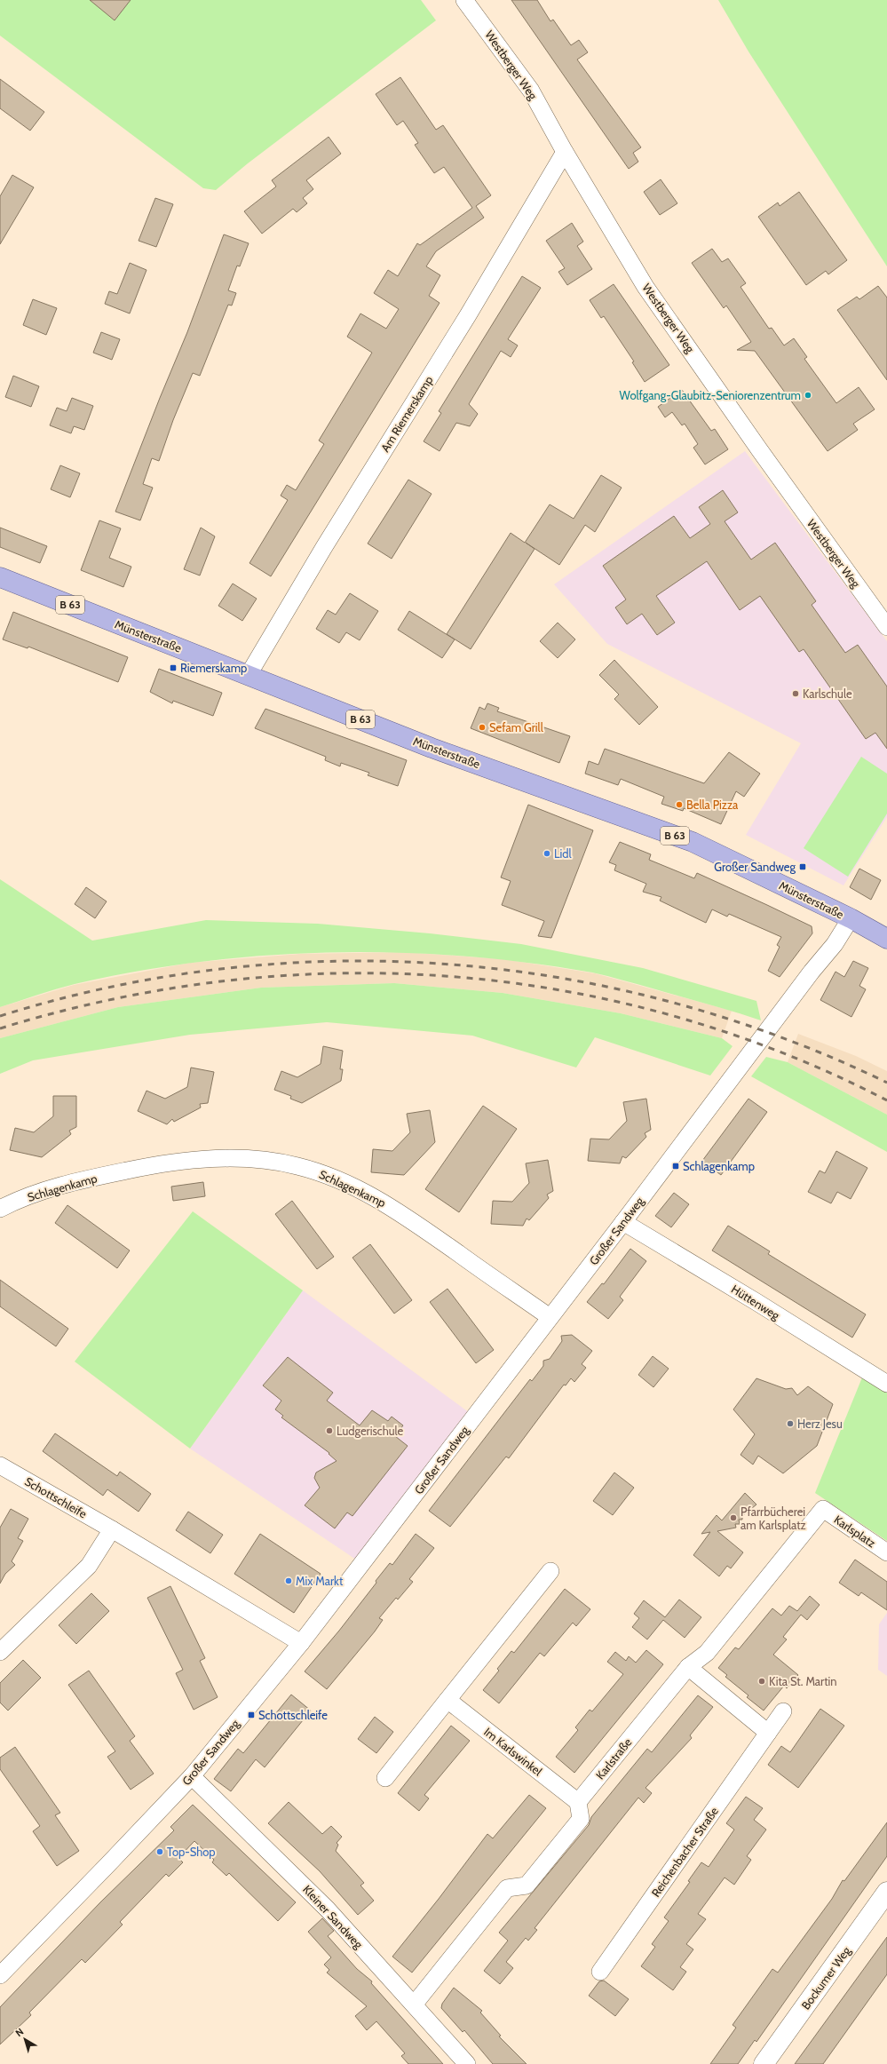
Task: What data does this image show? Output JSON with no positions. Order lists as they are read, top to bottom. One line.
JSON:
{"streets":{"main road":["B 63","Münsterstraße","Bockumer Weg"],"street":["Westberger Weg","Am Riemerskamp","Schlagenkamp","Großer Sandweg","Hüttenweg","Schottschleife","Karlsplatz","Im Karlswinkel","Karlstraße","Reichenbacher Straße","Kleiner Sandweg"]},"crossings":[["Westberger Weg","Am Riemerskamp"],["Am Riemerskamp","Münsterstraße"],["Münsterstraße","Großer Sandweg"],["Schlagenkamp","Großer Sandweg"],["Großer Sandweg","Hüttenweg"],["Großer Sandweg","Schottschleife"],["Großer Sandweg","Kleiner Sandweg"],["Karlsplatz","Karlstraße"],["Im Karlswinkel","Karlstraße"]],"places":{"other":["Wolfgang-Glaubitz-Seniorenzentrum","Karlschule","Sefam Grill","Bella Pizza","Lidl","Herz Jesu","Ludgerischule","Pfarrbücherei am Karlsplatz","Mix Markt","Kita St. Martin","Top-Shop"],"transit":["Riemerskamp","Großer Sandweg","Schlagenkamp","Schottschleife"]},"north":"top left"}
